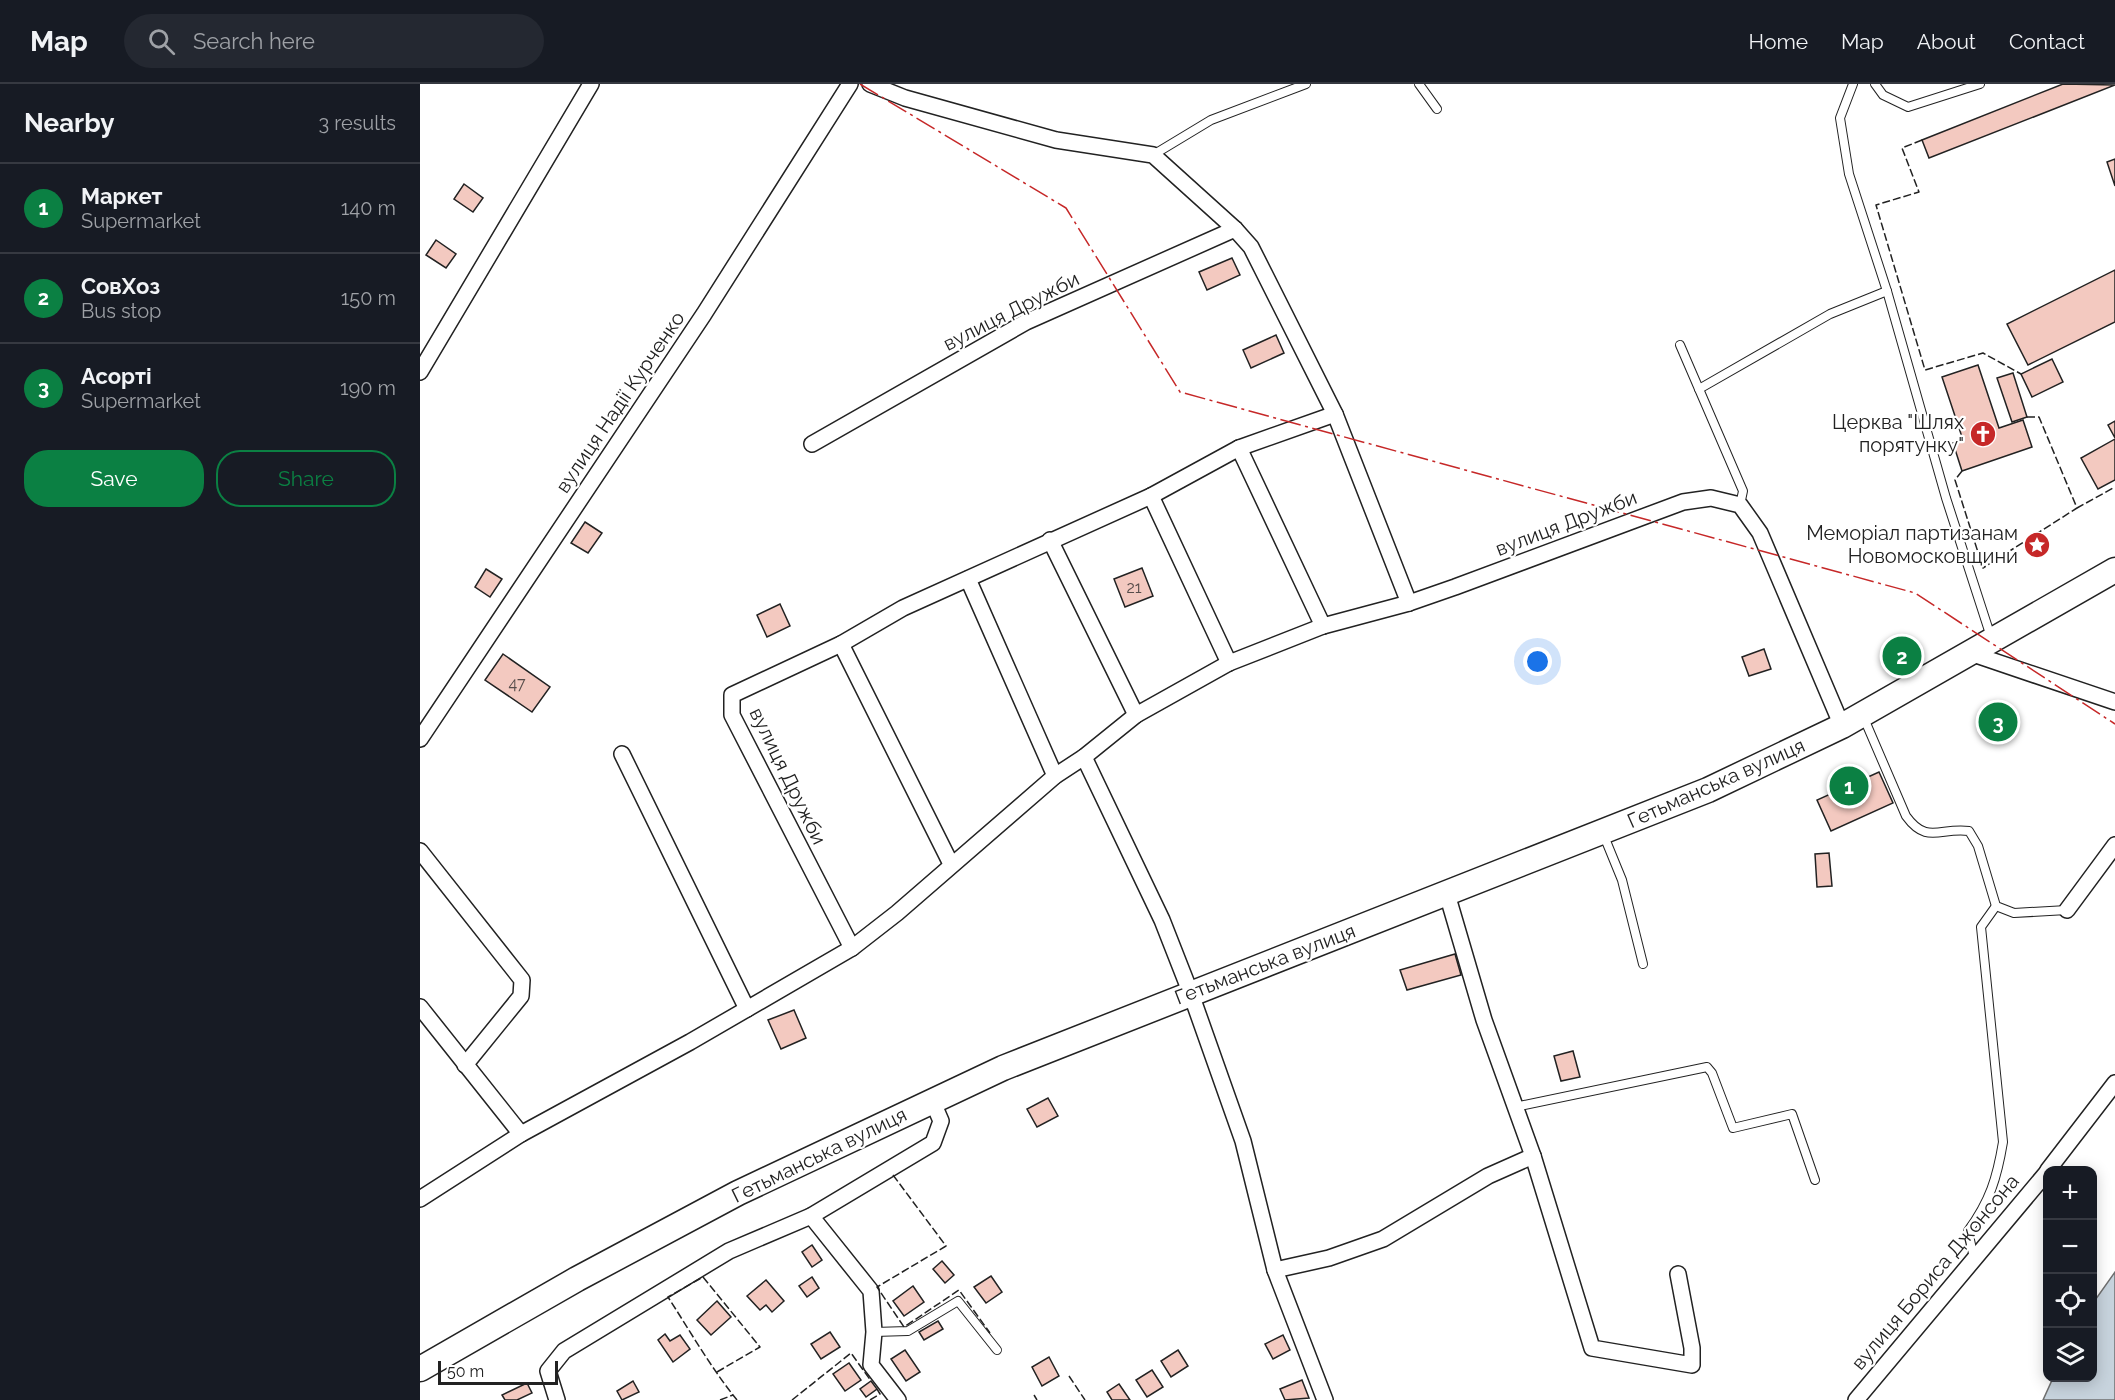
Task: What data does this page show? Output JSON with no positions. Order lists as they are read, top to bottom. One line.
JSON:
{"streets":{"highway":["Гетьманська вулиця"],"street":["вулиця Дружби","вулиця Надії Курченко","вулиця Бориса Джонсона"]},"places":{"church":["Церква \"Шлях порятунку\""],"place":["Меморіал партизанам Новомосковщини"]},"house_numbers":["21","47"],"scale_bar":"50 m","page":{"header":"Map","search":"Search here","nav":["Home","Map","About","Contact"],"heading":["Nearby","3 results"],"list":[{"mark":"1","name":"Маркет","note":"Supermarket","value":"140 m"},{"mark":"2","name":"СовХоз","note":"Bus stop","value":"150 m"},{"mark":"3","name":"Асорті","note":"Supermarket","value":"190 m"}],"buttons":["Save","Share"],"pins":["2","3","1"],"map_buttons":["+","−"],"scale":"50 m"}}
